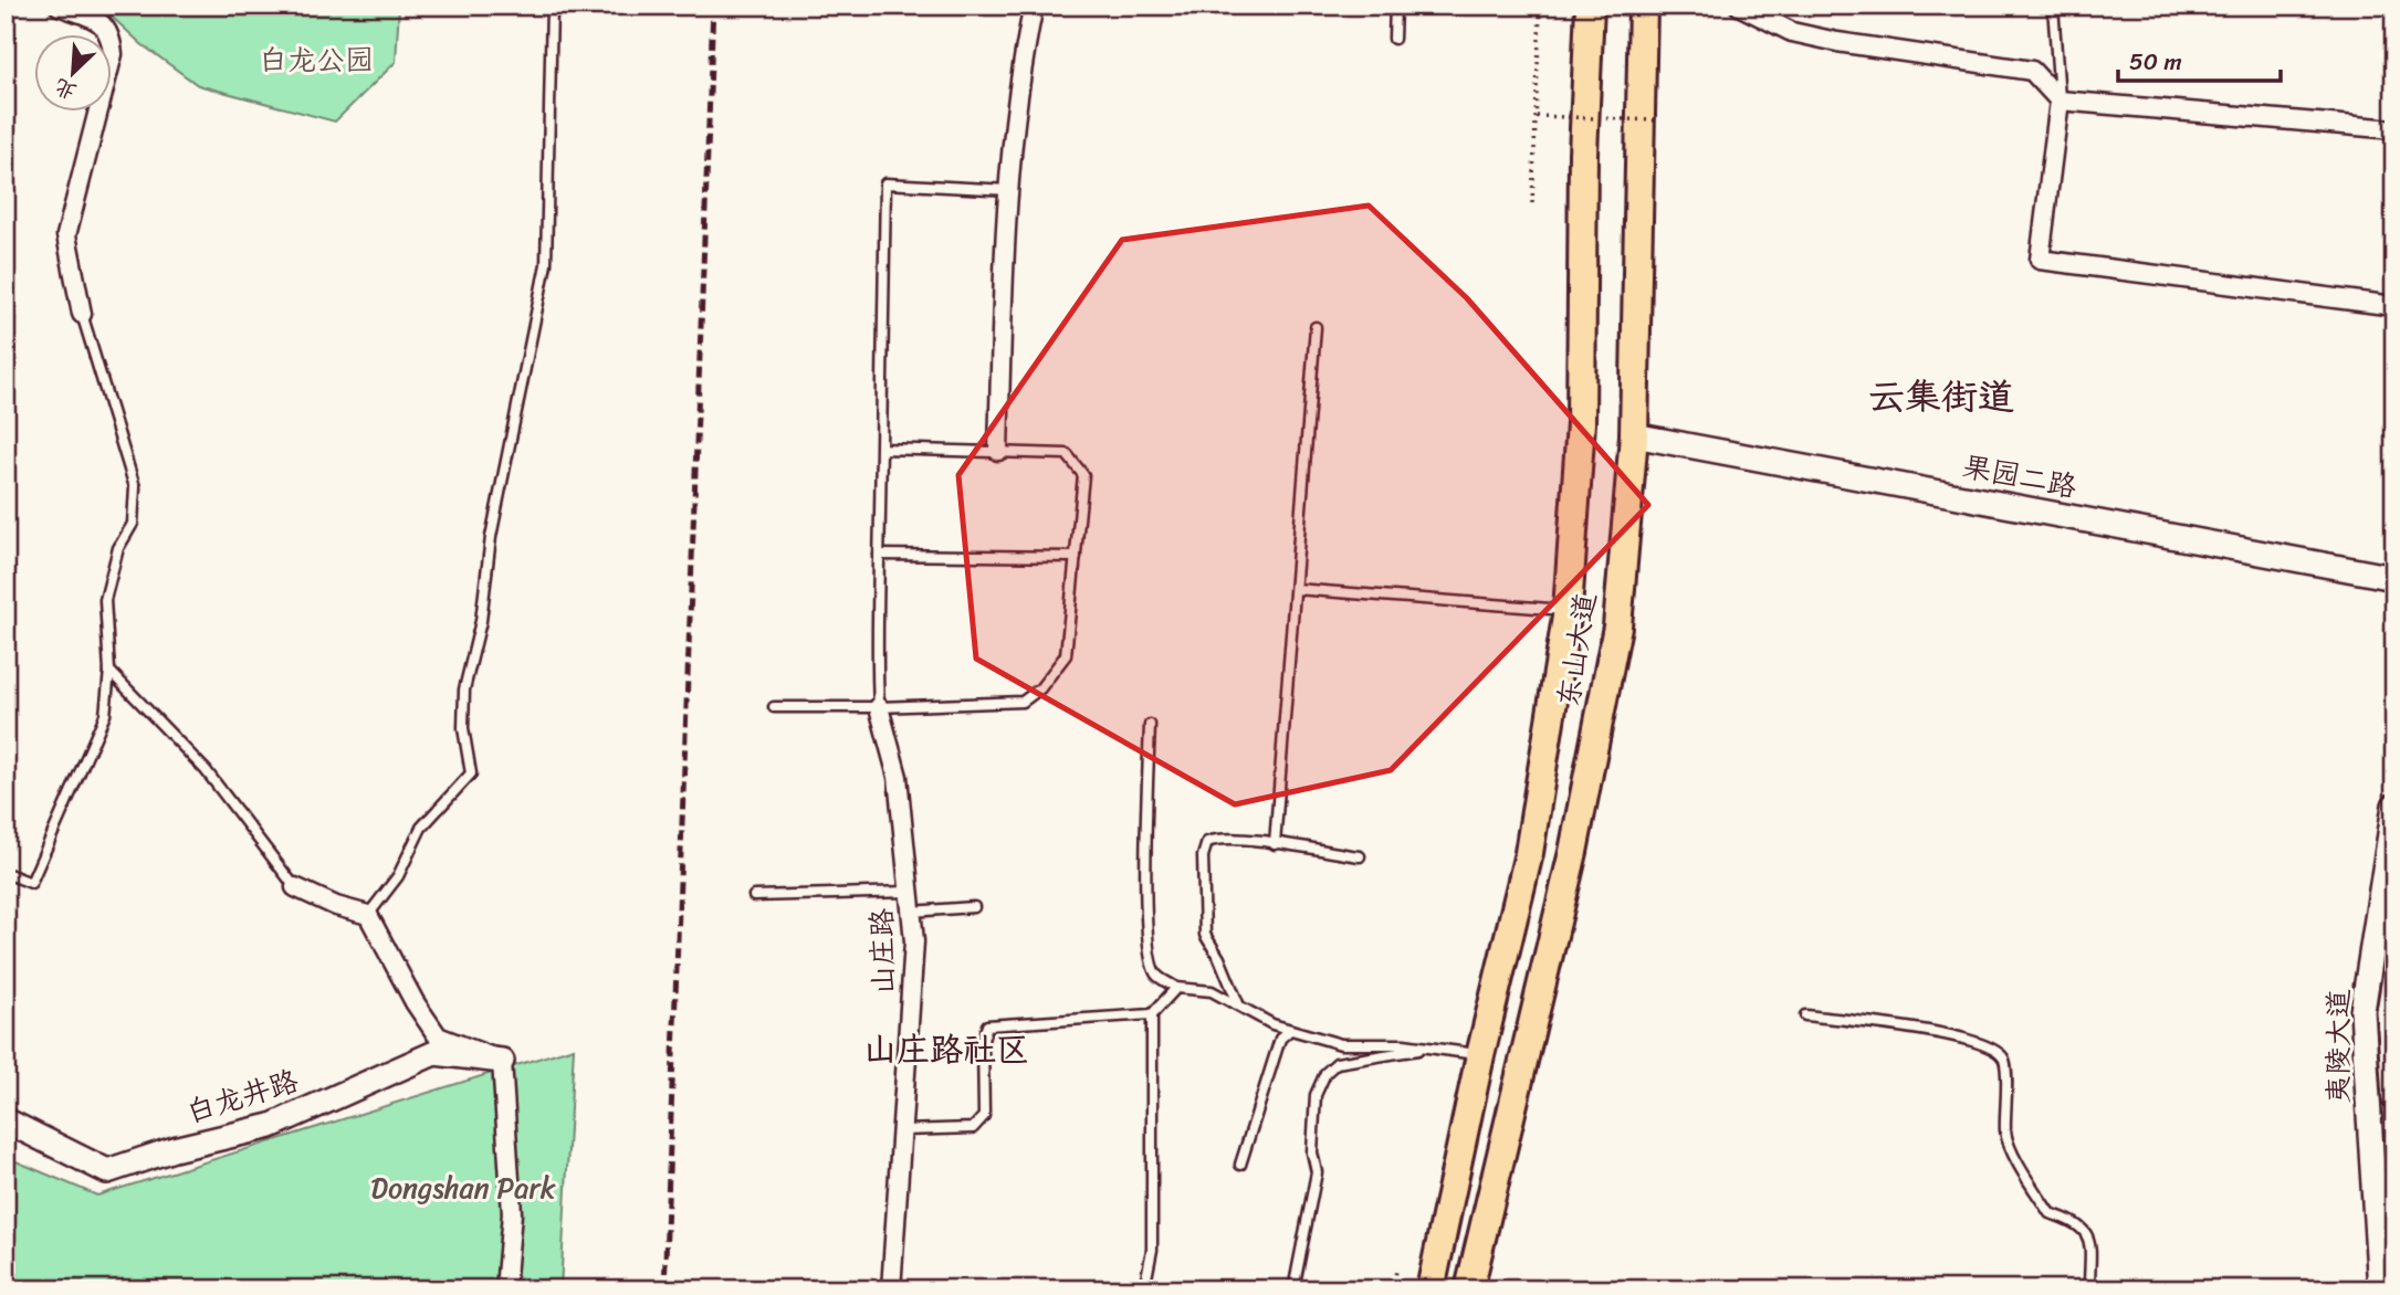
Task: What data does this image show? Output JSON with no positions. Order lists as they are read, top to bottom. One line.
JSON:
{"streets":{"main road":["东山大道"],"street":["果园二路","山庄路","夷陵大道","白龙井路"]},"crossings":[["果园二路","东山大道"]],"districts":["云集街道","山庄路社区"],"parks":["白龙公园","Dongshan Park"],"scale_bar":"50 m","north":"bottom left"}
